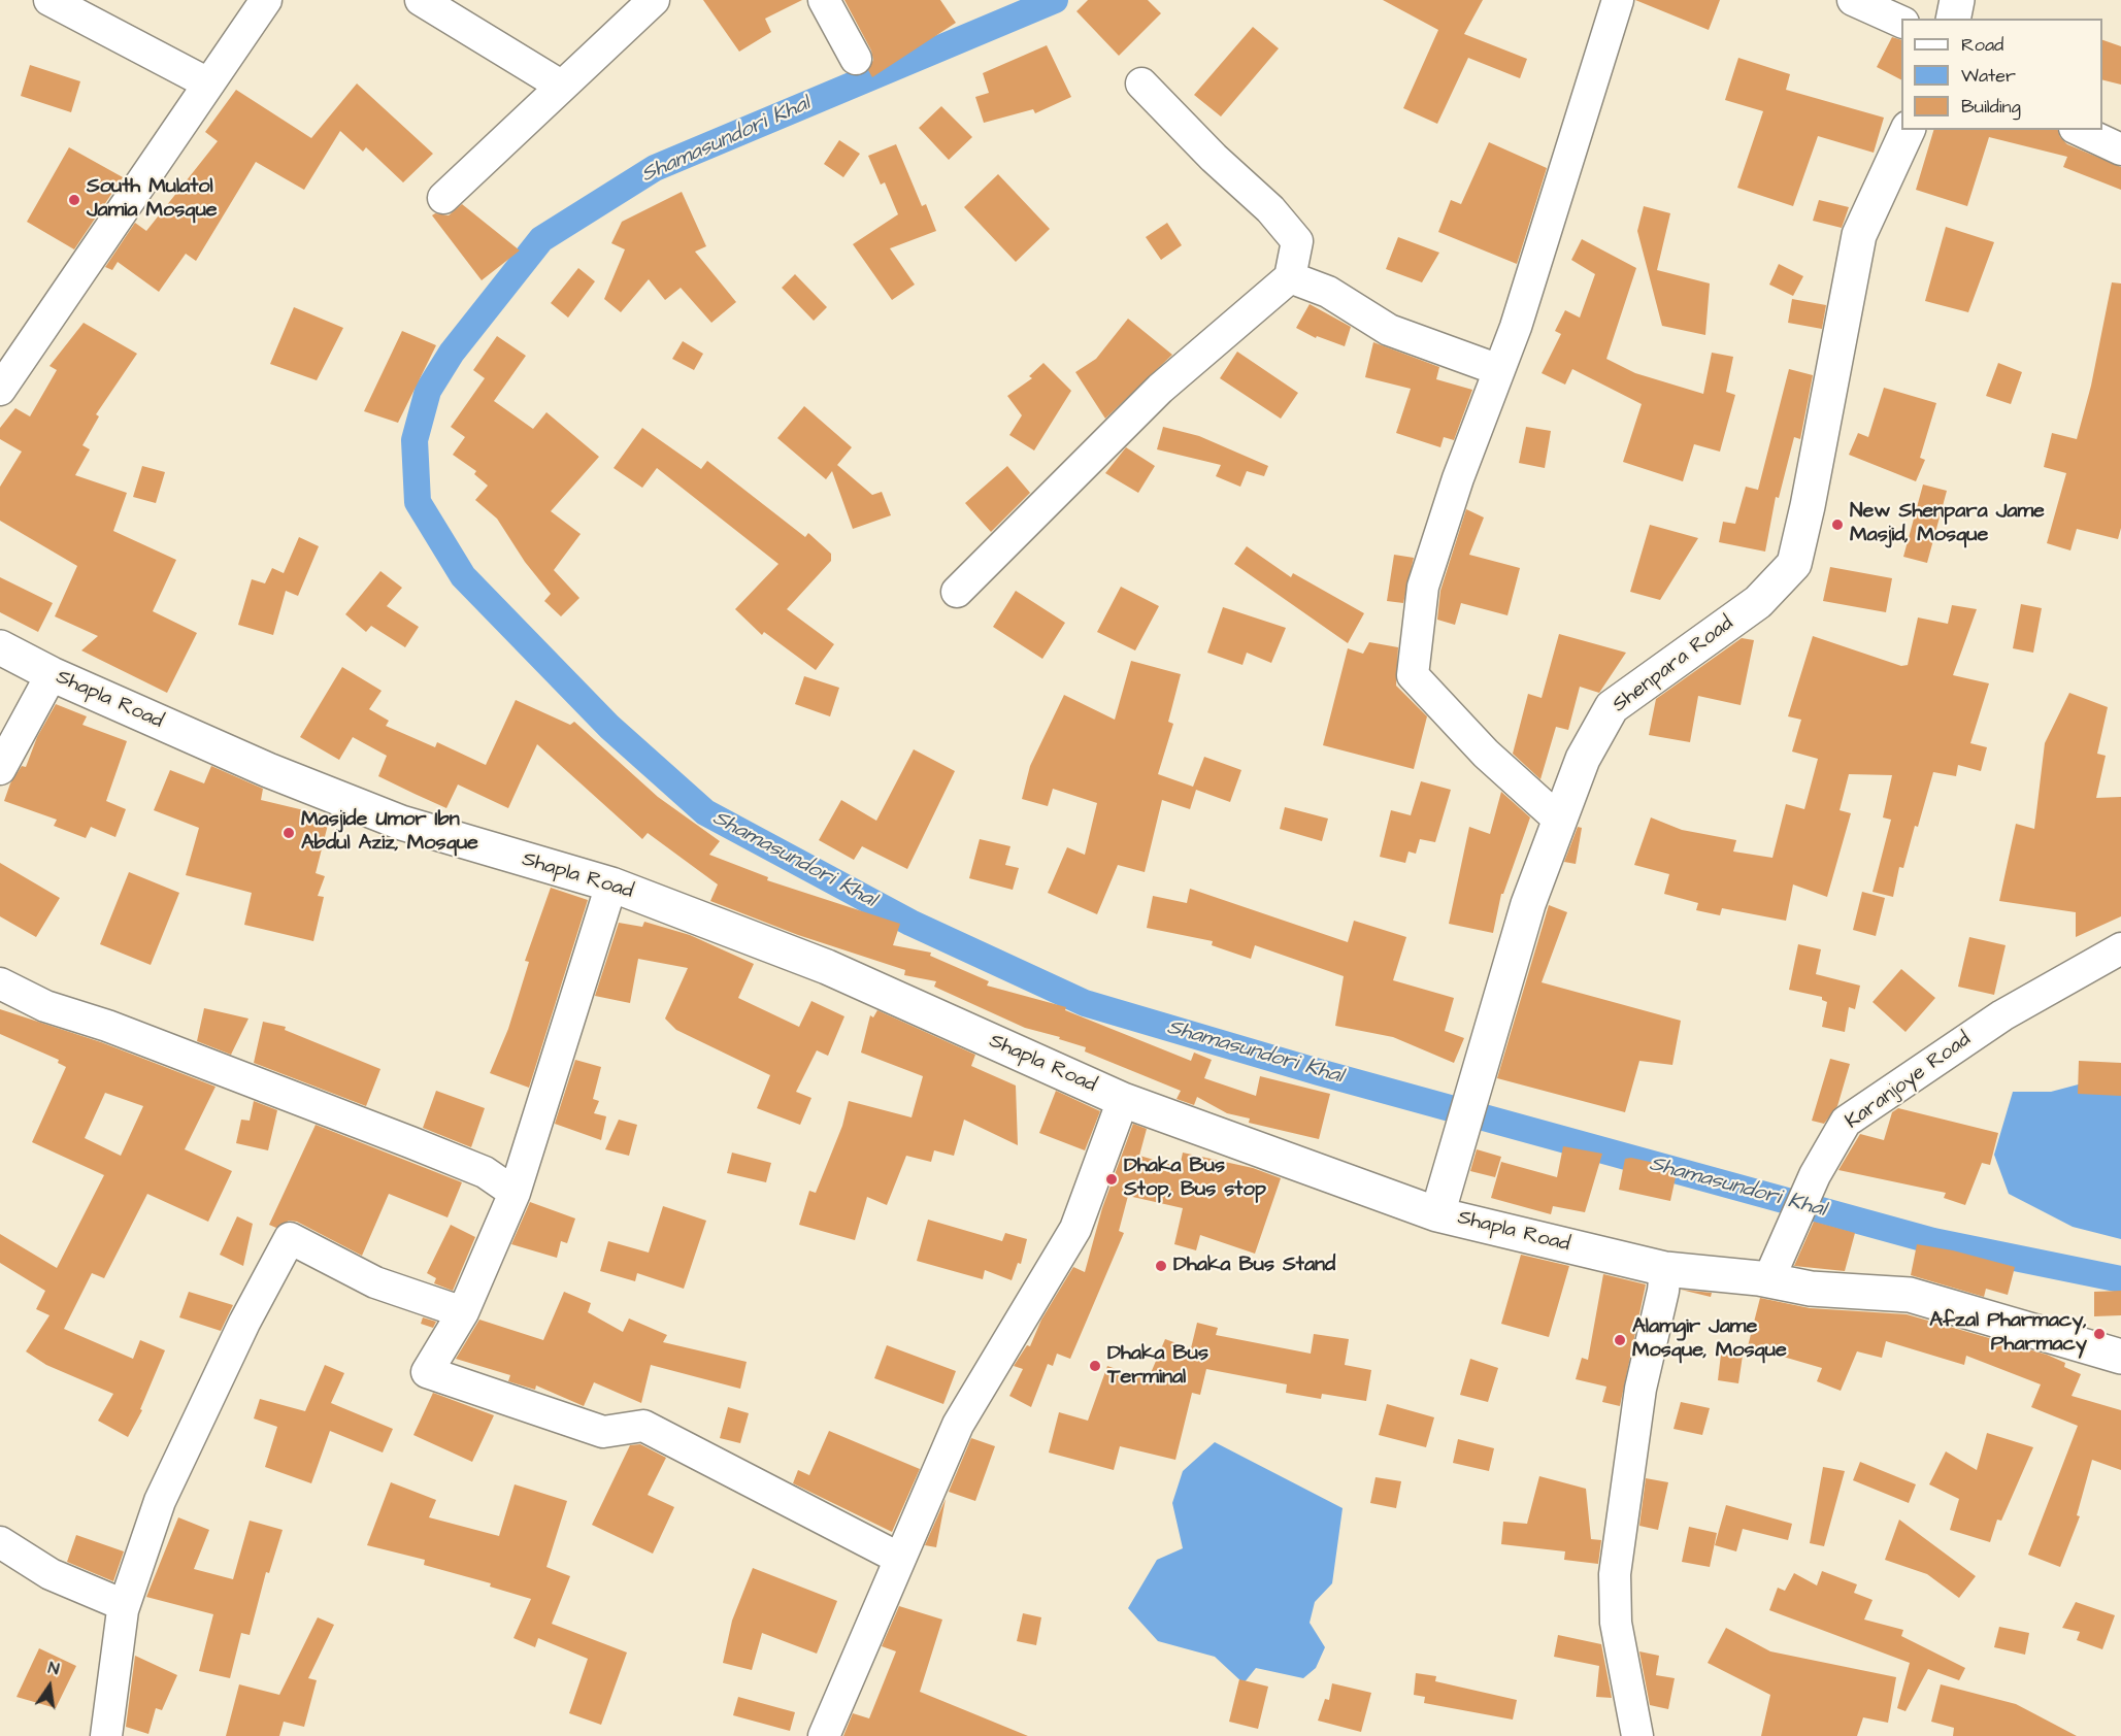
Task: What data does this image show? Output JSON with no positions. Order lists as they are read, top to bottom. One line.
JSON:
{"streets":{"street":["Shenpara Road","Shapla Road","Karanjoye Road"]},"crossings":[["Shenpara Road","Shapla Road"],["Shapla Road","Karanjoye Road"]],"water":["Shamasundori Khal"],"places":["South Mulatol Jamia Mosque","New Shenpara Jame Masjid, Mosque","Masjide Umor Ibn Abdul Aziz, Mosque","Dhaka Bus Stop, Bus stop","Dhaka Bus Stand","Afzal Pharmacy, Pharmacy","Alamgir Jame Mosque, Mosque","Dhaka Bus Terminal"],"legend":["Road","Water","Building"],"north":"top"}
